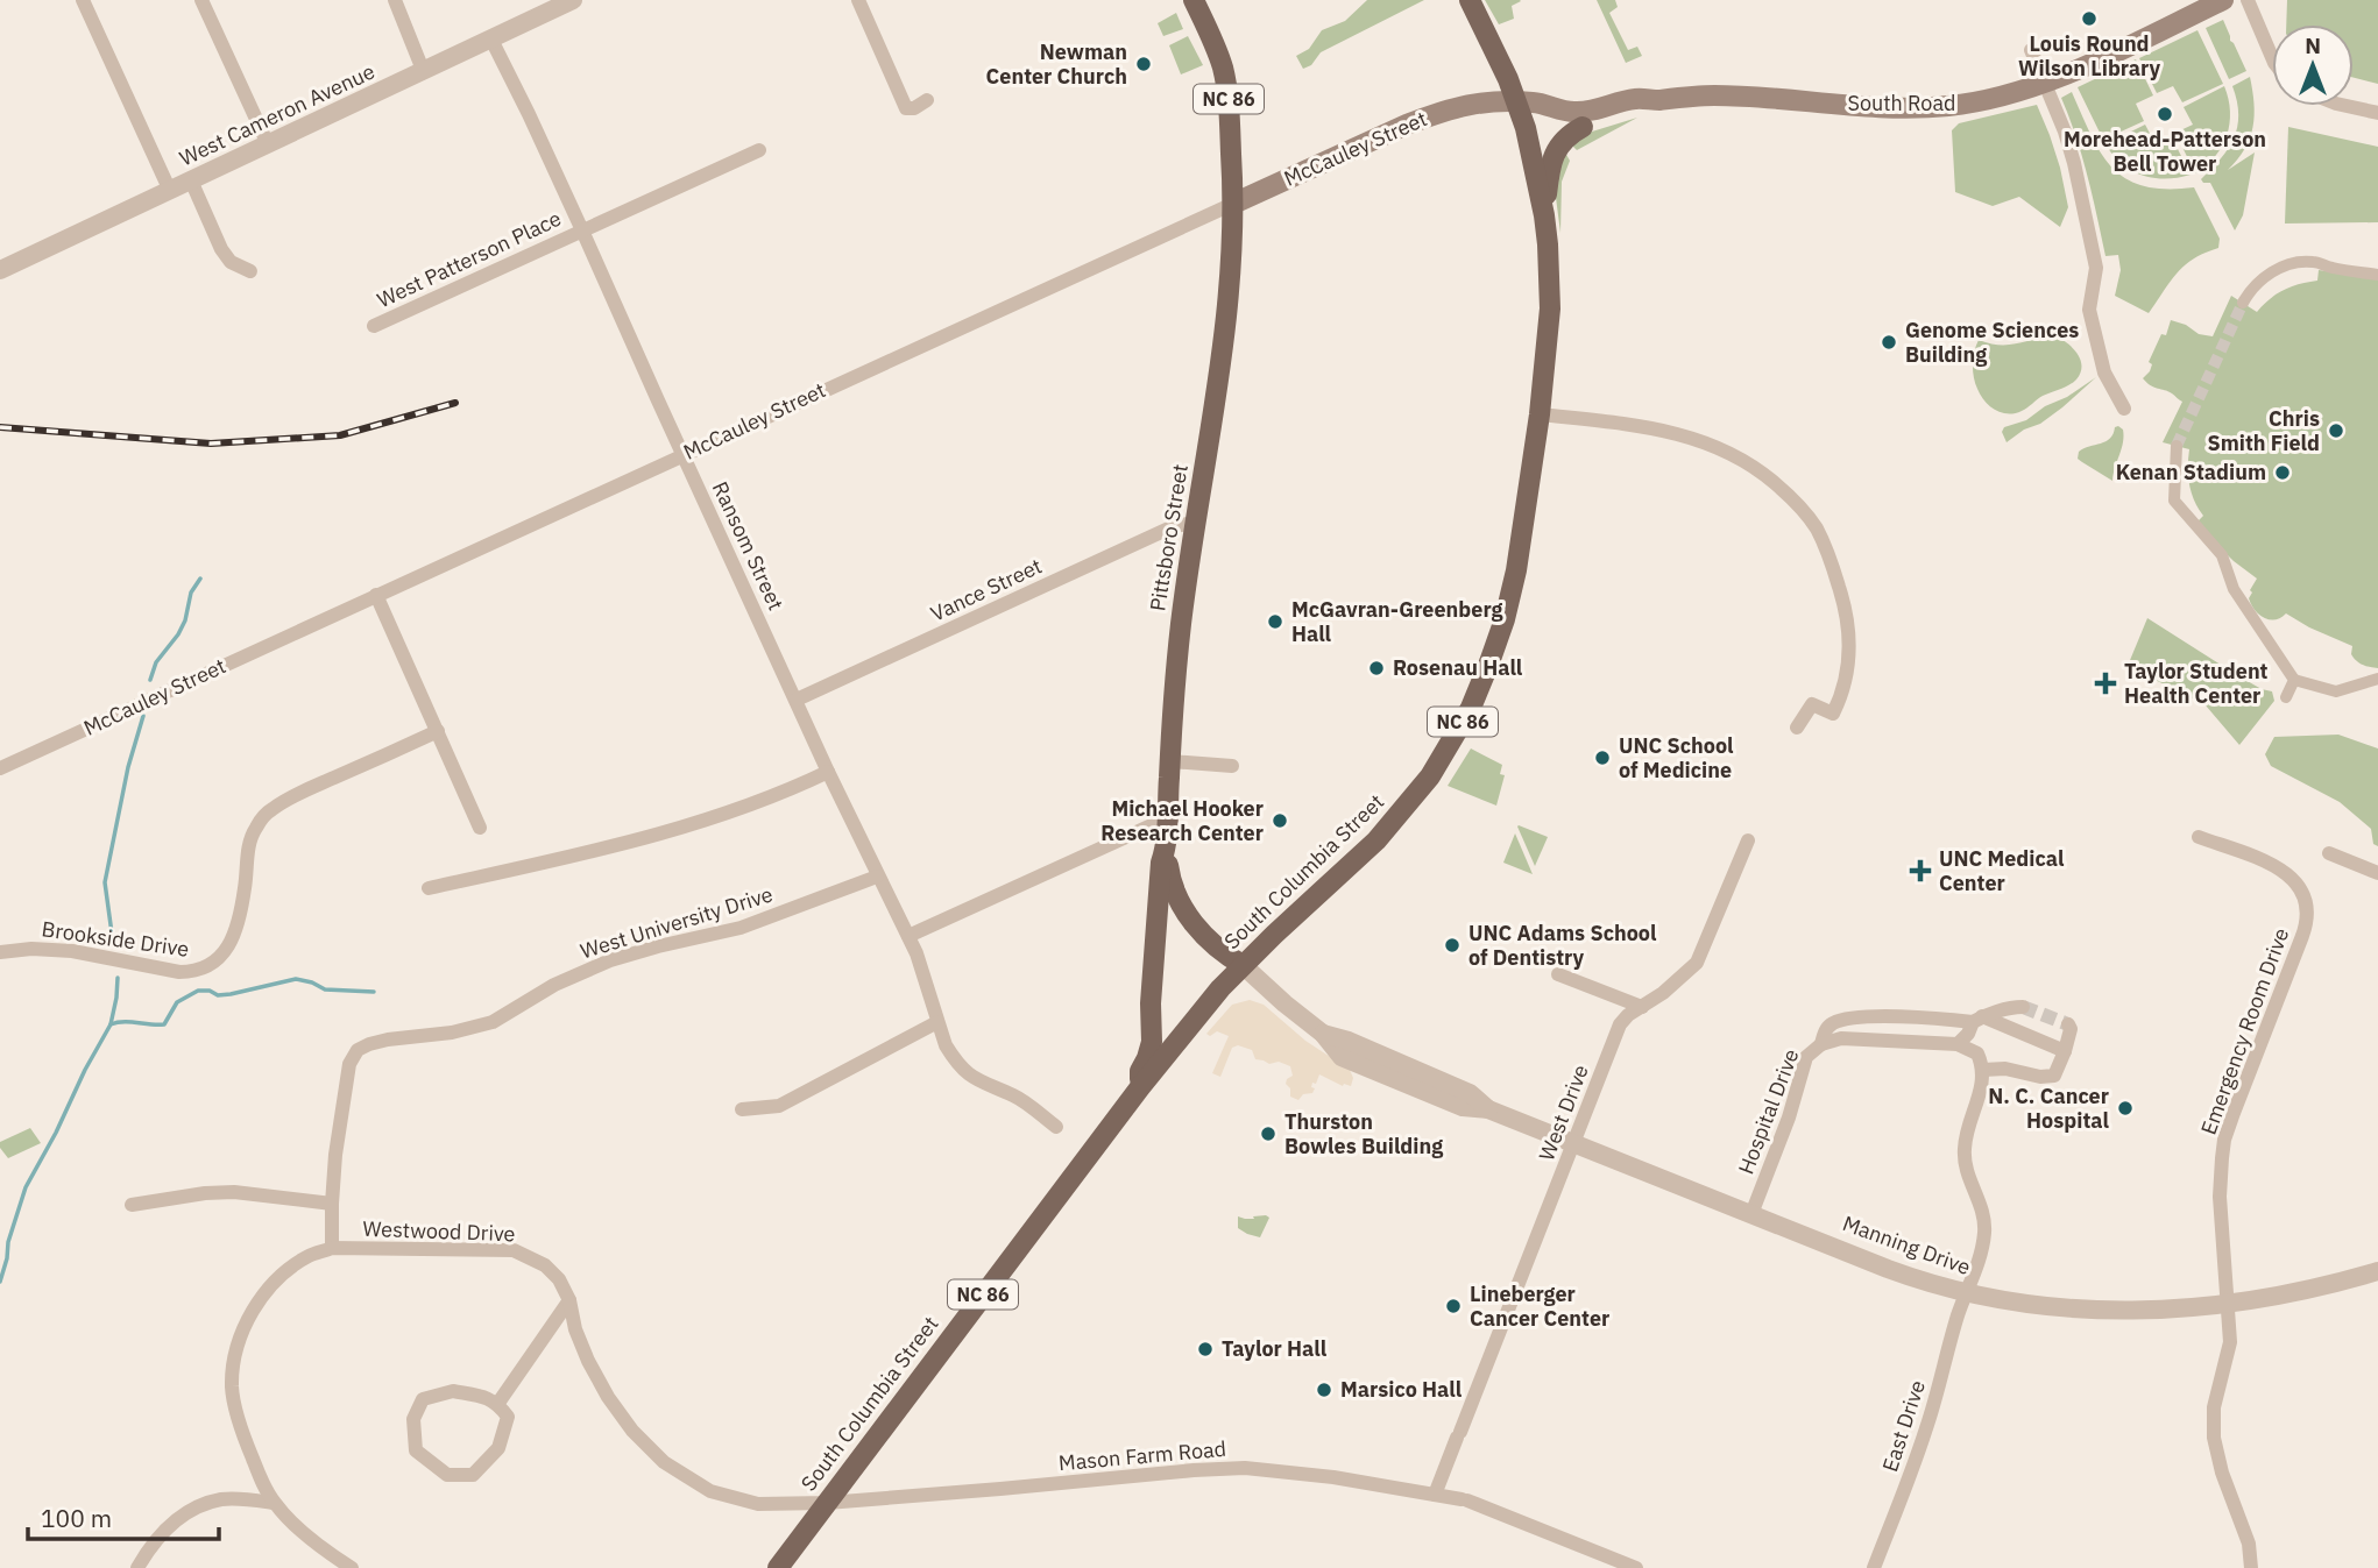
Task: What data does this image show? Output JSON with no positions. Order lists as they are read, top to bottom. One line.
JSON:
{"streets":{"main road":["NC 86","South Road","McCauley Street","Pittsboro Street","South Columbia Street","Manning Drive"],"street":["West Cameron Avenue","West Patterson Place","Ransom Street","Vance Street","West University Drive","Brookside Drive","Emergency Room Drive","Hospital Drive","West Drive","Westwood Drive","East Drive","Mason Farm Road"]},"crossings":[["South Road","McCauley Street"],["South Road","South Columbia Street"],["West Cameron Avenue","Ransom Street"],["McCauley Street","Pittsboro Street"],["McCauley Street","Ransom Street"],["McCauley Street","South Columbia Street"],["West Patterson Place","Ransom Street"],["Pittsboro Street","Vance Street"],["Pittsboro Street","South Columbia Street"],["Pittsboro Street","Manning Drive"],["Ransom Street","Vance Street"],["Ransom Street","West University Drive"],["South Columbia Street","Westwood Drive"],["South Columbia Street","Manning Drive"],["South Columbia Street","Mason Farm Road"],["West University Drive","Westwood Drive"],["Emergency Room Drive","Manning Drive"],["Hospital Drive","Manning Drive"],["West Drive","Manning Drive"],["West Drive","Mason Farm Road"],["Westwood Drive","Mason Farm Road"],["Manning Drive","East Drive"]],"places":{"other":["Louis Round Wilson Library","Newman Center Church","Morehead-Patterson Bell Tower","Genome Sciences Building","Chris Smith Field","Kenan Stadium","McGavran-Greenberg Hall","Rosenau Hall","UNC School of Medicine","Michael Hooker Research Center","UNC Adams School of Dentistry","N. C. Cancer Hospital","Thurston Bowles Building","Lineberger Cancer Center","Taylor Hall","Marsico Hall"],"health":["Taylor Student Health Center","UNC Medical Center"]},"scale_bar":"100 m","north":"top"}
